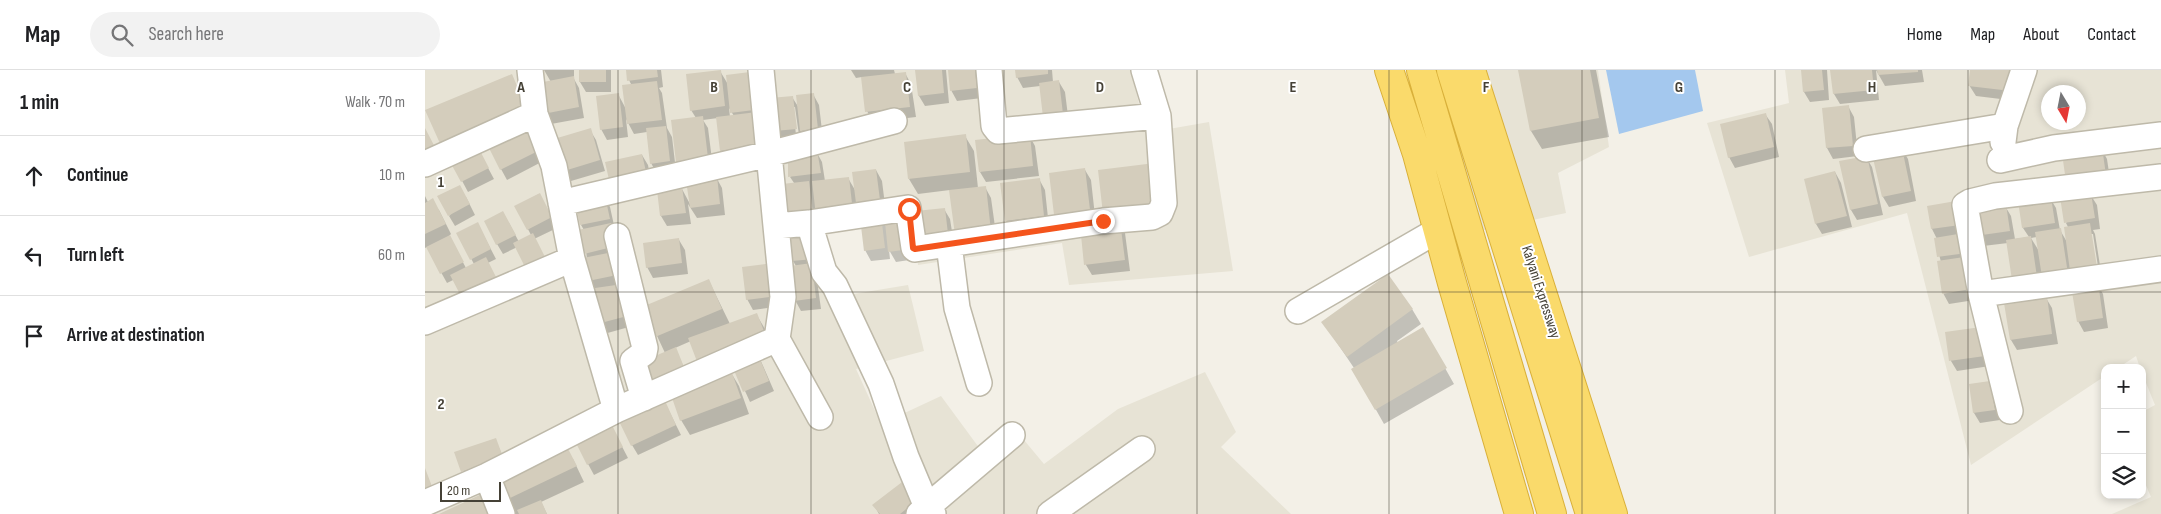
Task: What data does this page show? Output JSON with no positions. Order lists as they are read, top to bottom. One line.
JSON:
{"streets":{"highway":["Kalyani Expressway"]},"scale_bar":"20 m","north":"bottom","page":{"header":"Map","search":"Search here","nav":["Home","Map","About","Contact"],"heading":["1 min","Walk · 70 m"],"list":[["Continue","10 m"],["Turn left","60 m"],"Arrive at destination"],"map_buttons":["+","−"],"scale":"20 m"},"grid":{"columns":["A","B","C","D","E","F","G","H"],"rows":["1","2"]}}
